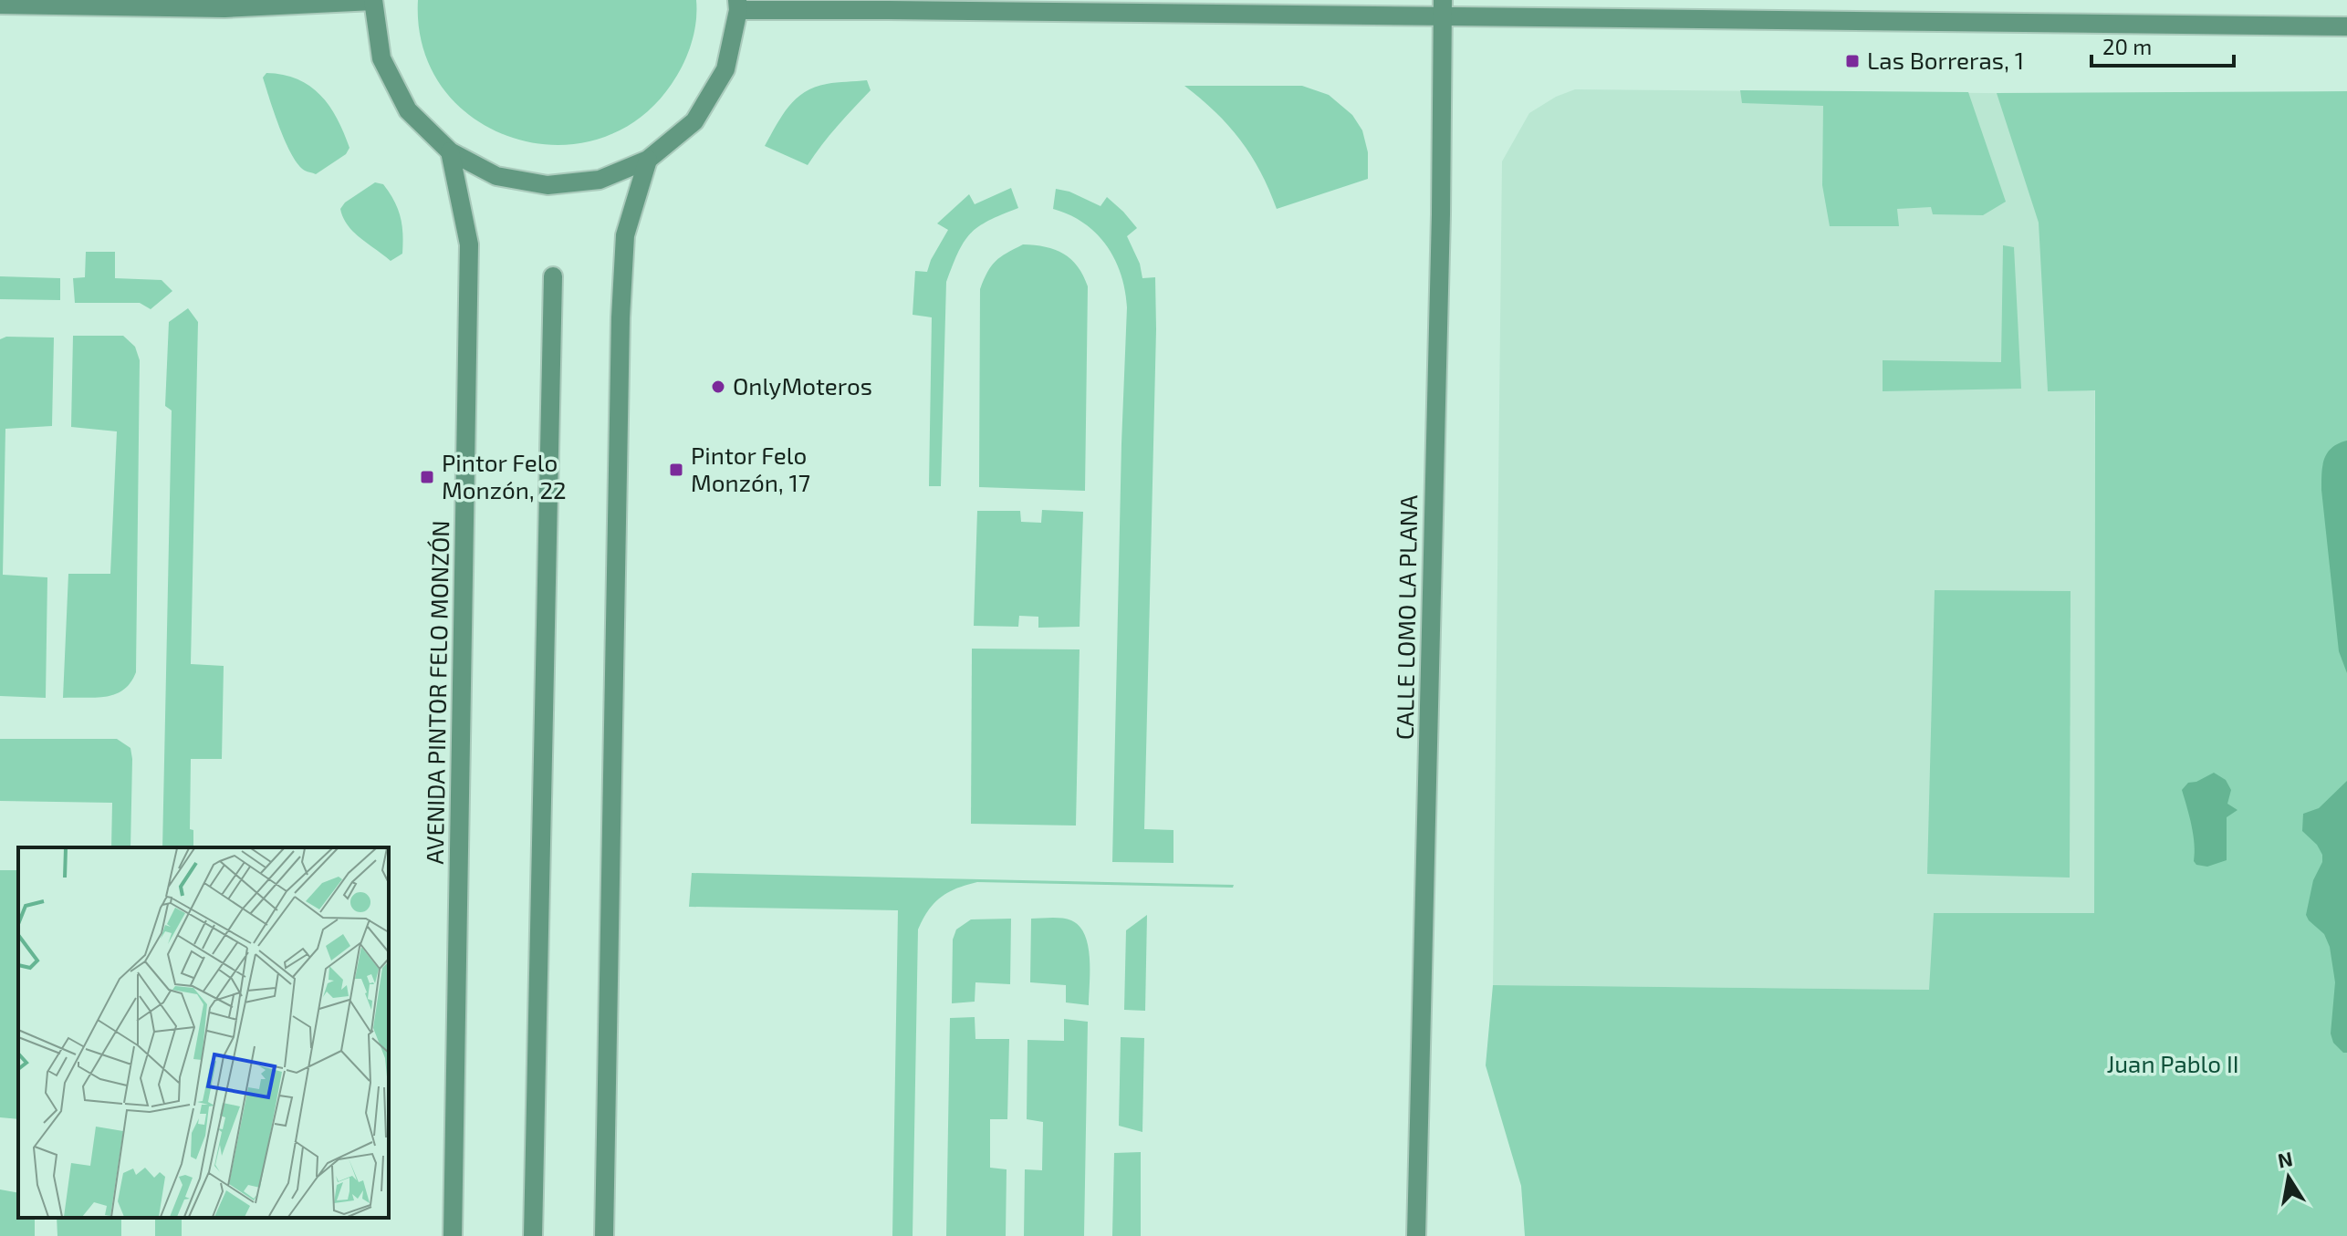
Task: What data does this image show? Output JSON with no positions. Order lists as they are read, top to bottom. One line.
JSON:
{"streets":{"street":["CALLE LOMO LA PLANA","AVENIDA PINTOR FELO MONZÓN"]},"parks":["Juan Pablo II"],"places":{"transit":["Las Borreras, 1","Pintor Felo Monzón, 17","Pintor Felo Monzón, 22"],"other":["OnlyMoteros"]},"scale_bar":"20 m","north":"top"}
